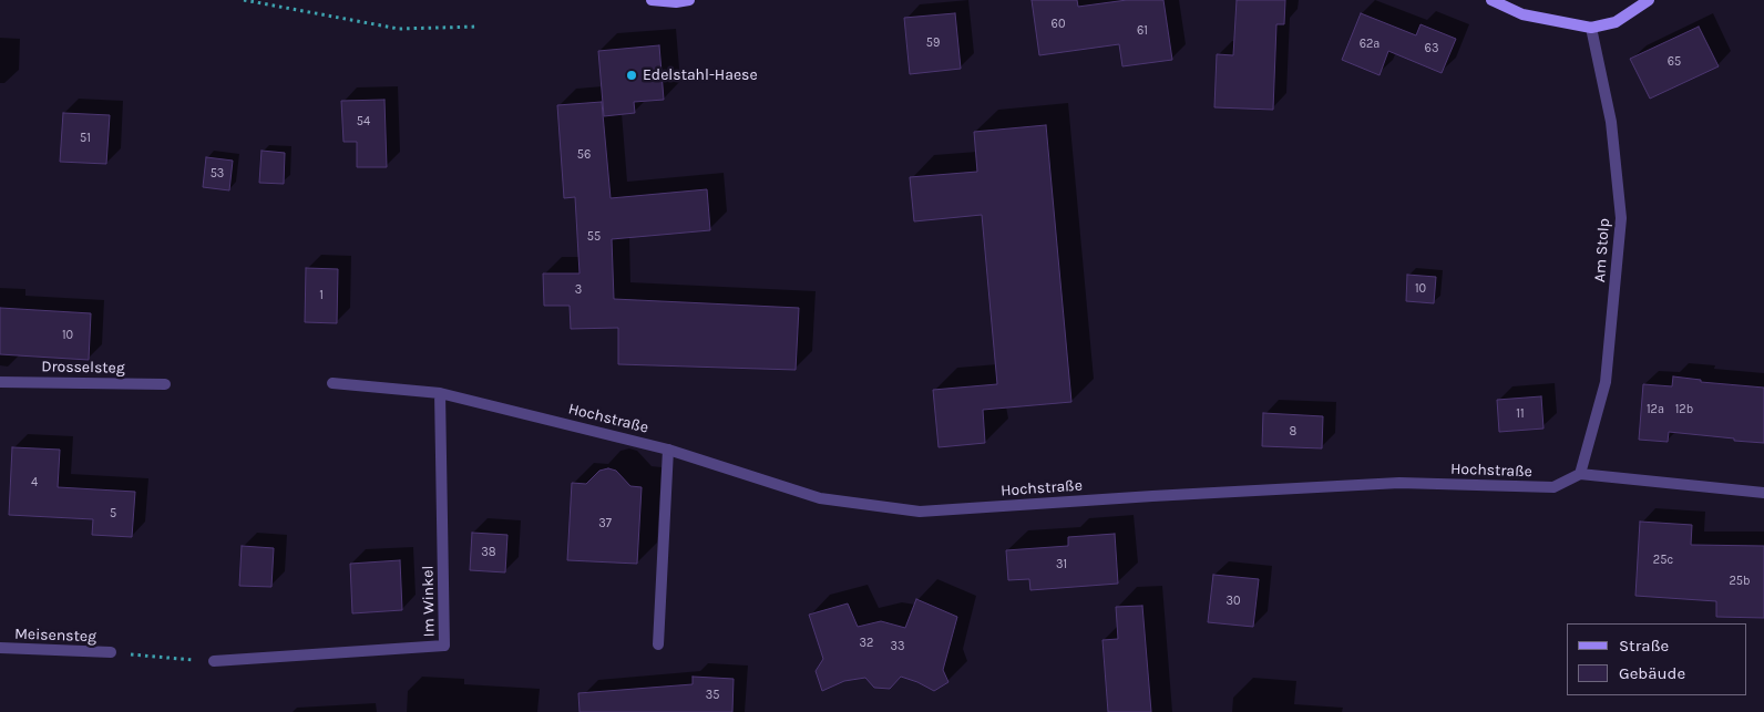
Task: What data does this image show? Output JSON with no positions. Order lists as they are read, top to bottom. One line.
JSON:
{"streets":{"street":["Am Stolp","Drosselsteg","Hochstraße","Im Winkel","Meisensteg"]},"crossings":[["Am Stolp","Hochstraße"],["Hochstraße","Im Winkel"]],"places":["Edelstahl-Haese"],"house_numbers":["60","61","59","62a","63","65","54","51","56","53","55","10","3","1","10","12a","12b","11","8","4","5","37","38","25c","31","25b","30","32","33","35"],"legend":["Straße","Gebäude"]}
